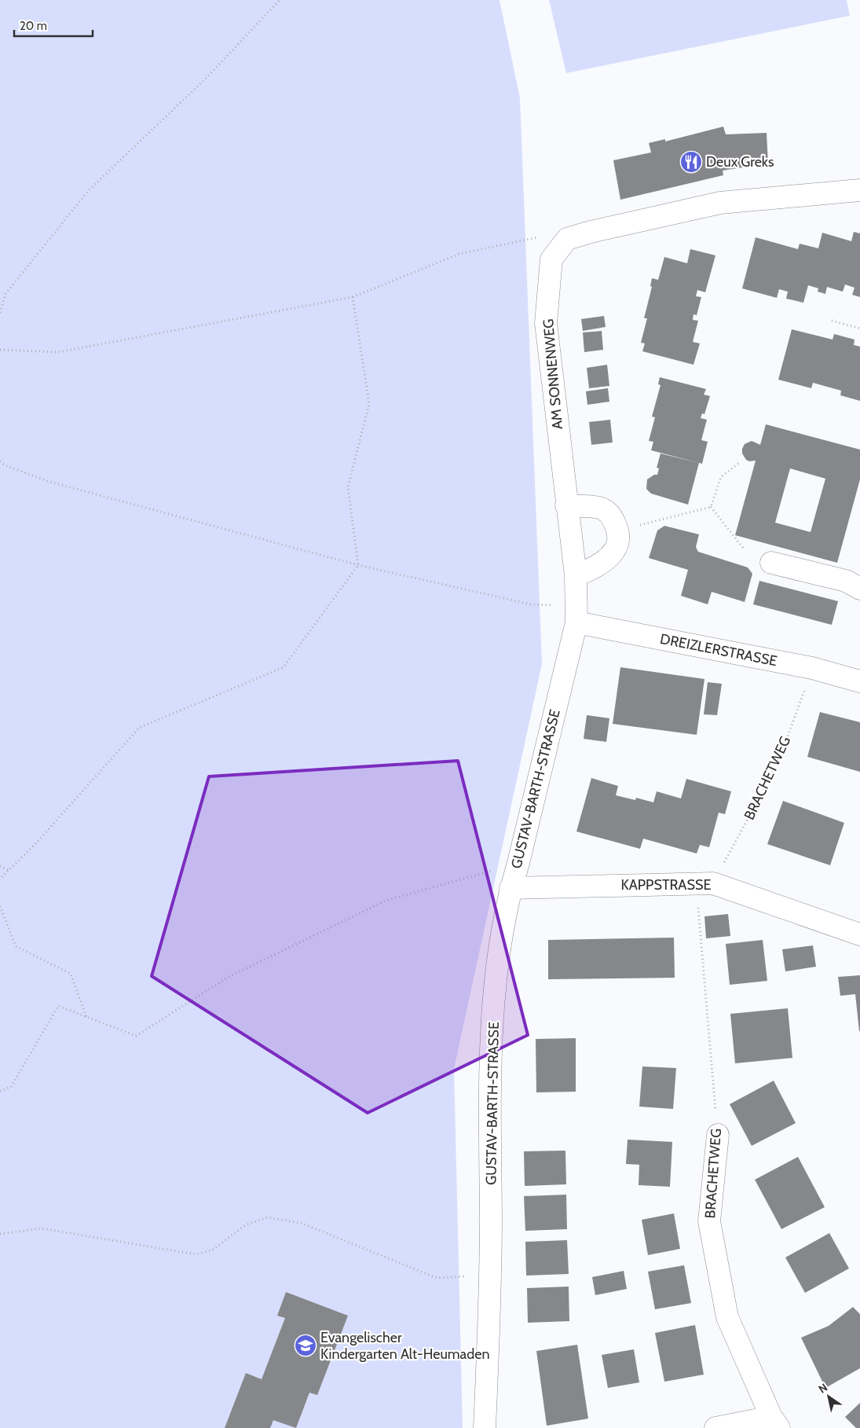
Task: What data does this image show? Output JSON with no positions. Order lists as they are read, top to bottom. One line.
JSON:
{"streets":{"street":["AM SONNENWEG","DREIZLERSTRASSE","BRACHETWEG","GUSTAV-BARTH-STRASSE","KAPPSTRASSE"]},"crossings":[["AM SONNENWEG","DREIZLERSTRASSE"],["AM SONNENWEG","GUSTAV-BARTH-STRASSE"],["DREIZLERSTRASSE","BRACHETWEG"],["DREIZLERSTRASSE","GUSTAV-BARTH-STRASSE"],["BRACHETWEG","KAPPSTRASSE"],["GUSTAV-BARTH-STRASSE","KAPPSTRASSE"]],"places":{"restaurant":["Deux Greks"],"school or university":["Evangelischer Kindergarten Alt-Heumaden"]},"scale_bar":"20 m","north":"top left"}
